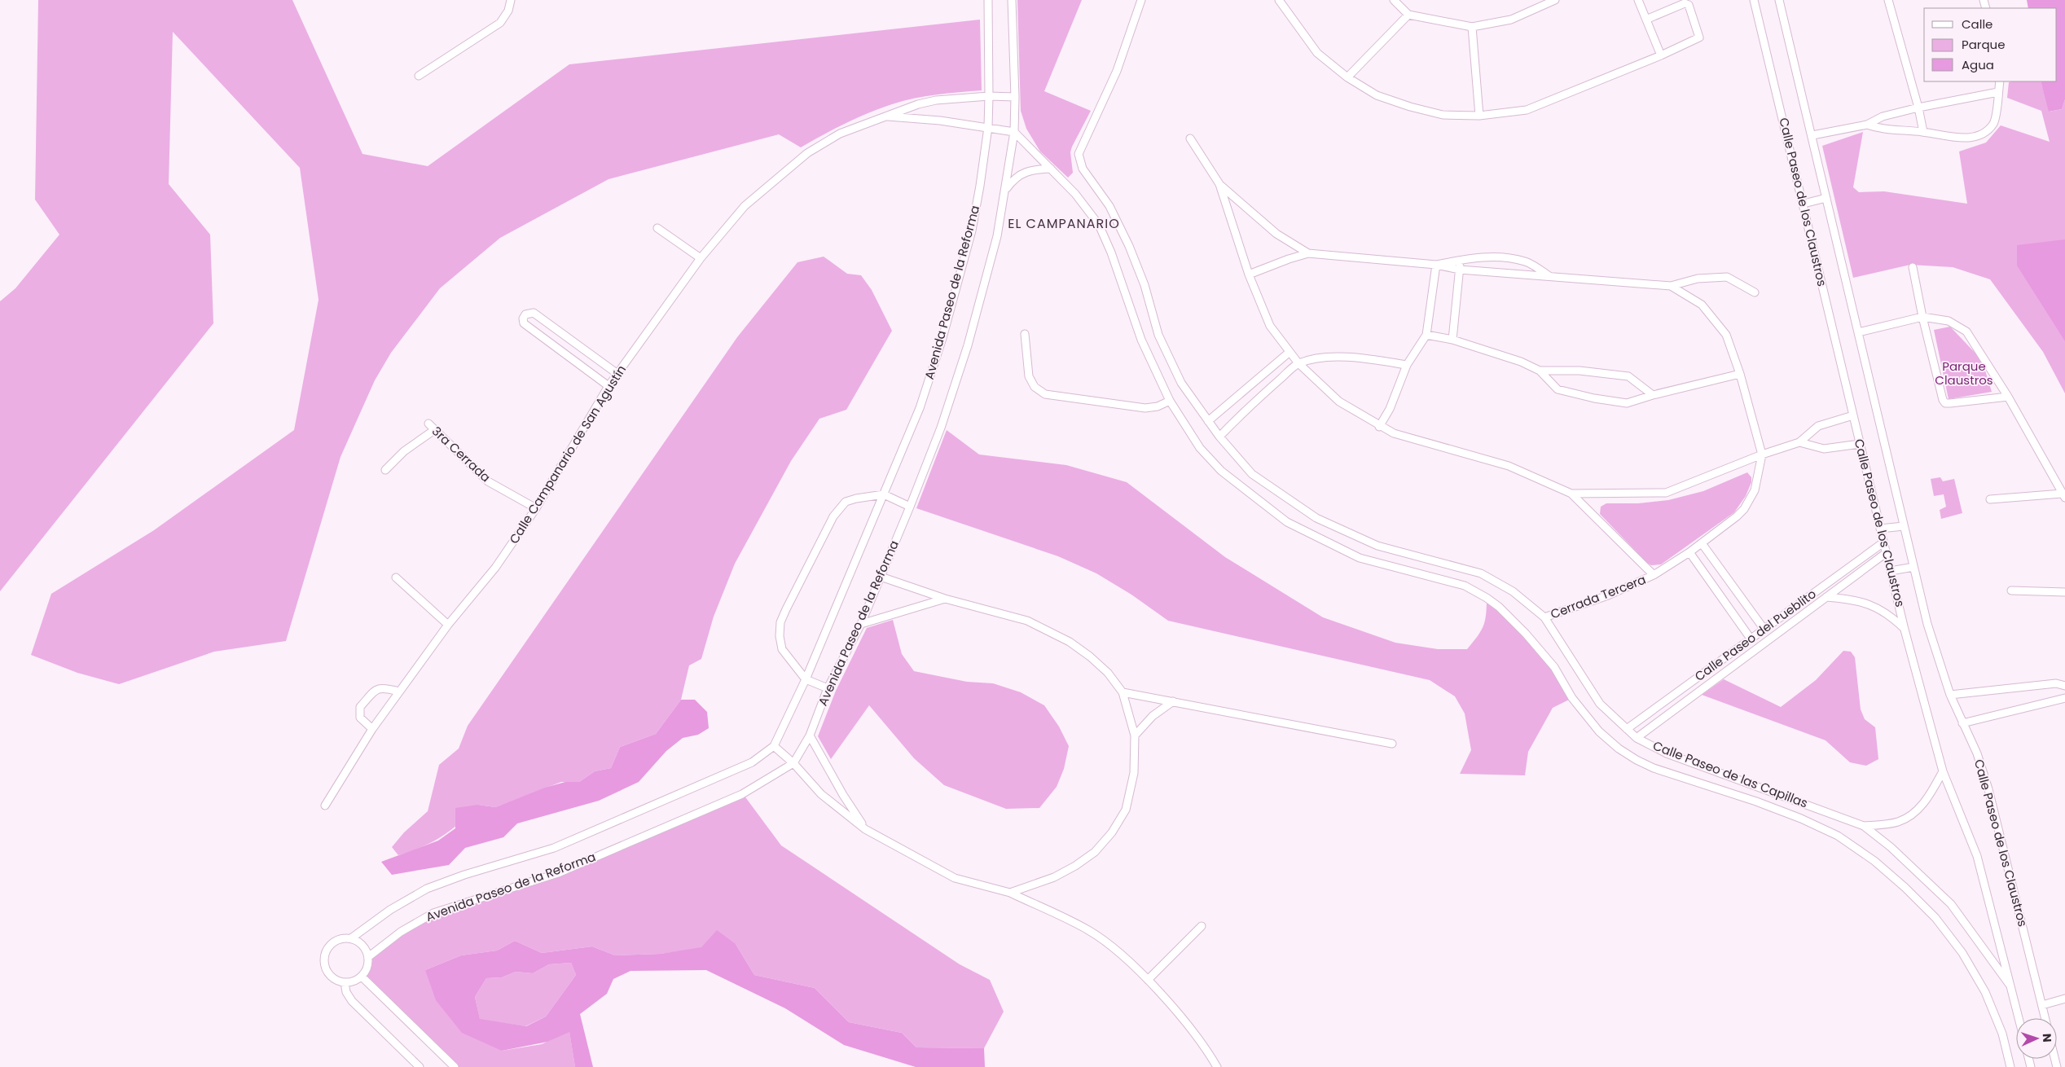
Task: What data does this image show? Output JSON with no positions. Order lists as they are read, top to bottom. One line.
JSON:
{"streets":{"street":["Calle Paseo de los Claustros","Avenida Paseo de la Reforma","3ra Cerrada","Calle Campanario de San Agustín","Cerrada Tercera","Calle Paseo del Pueblito","Calle Paseo de las Capillas"]},"crossings":[["Calle Paseo de los Claustros","Calle Paseo del Pueblito"],["Calle Paseo de los Claustros","Calle Paseo de las Capillas"],["Avenida Paseo de la Reforma","Calle Campanario de San Agustín"],["3ra Cerrada","Calle Campanario de San Agustín"],["Cerrada Tercera","Calle Paseo de las Capillas"],["Calle Paseo del Pueblito","Calle Paseo de las Capillas"]],"districts":["EL CAMPANARIO"],"parks":["Parque Claustros"],"legend":["Calle","Parque","Agua"],"north":"right"}
